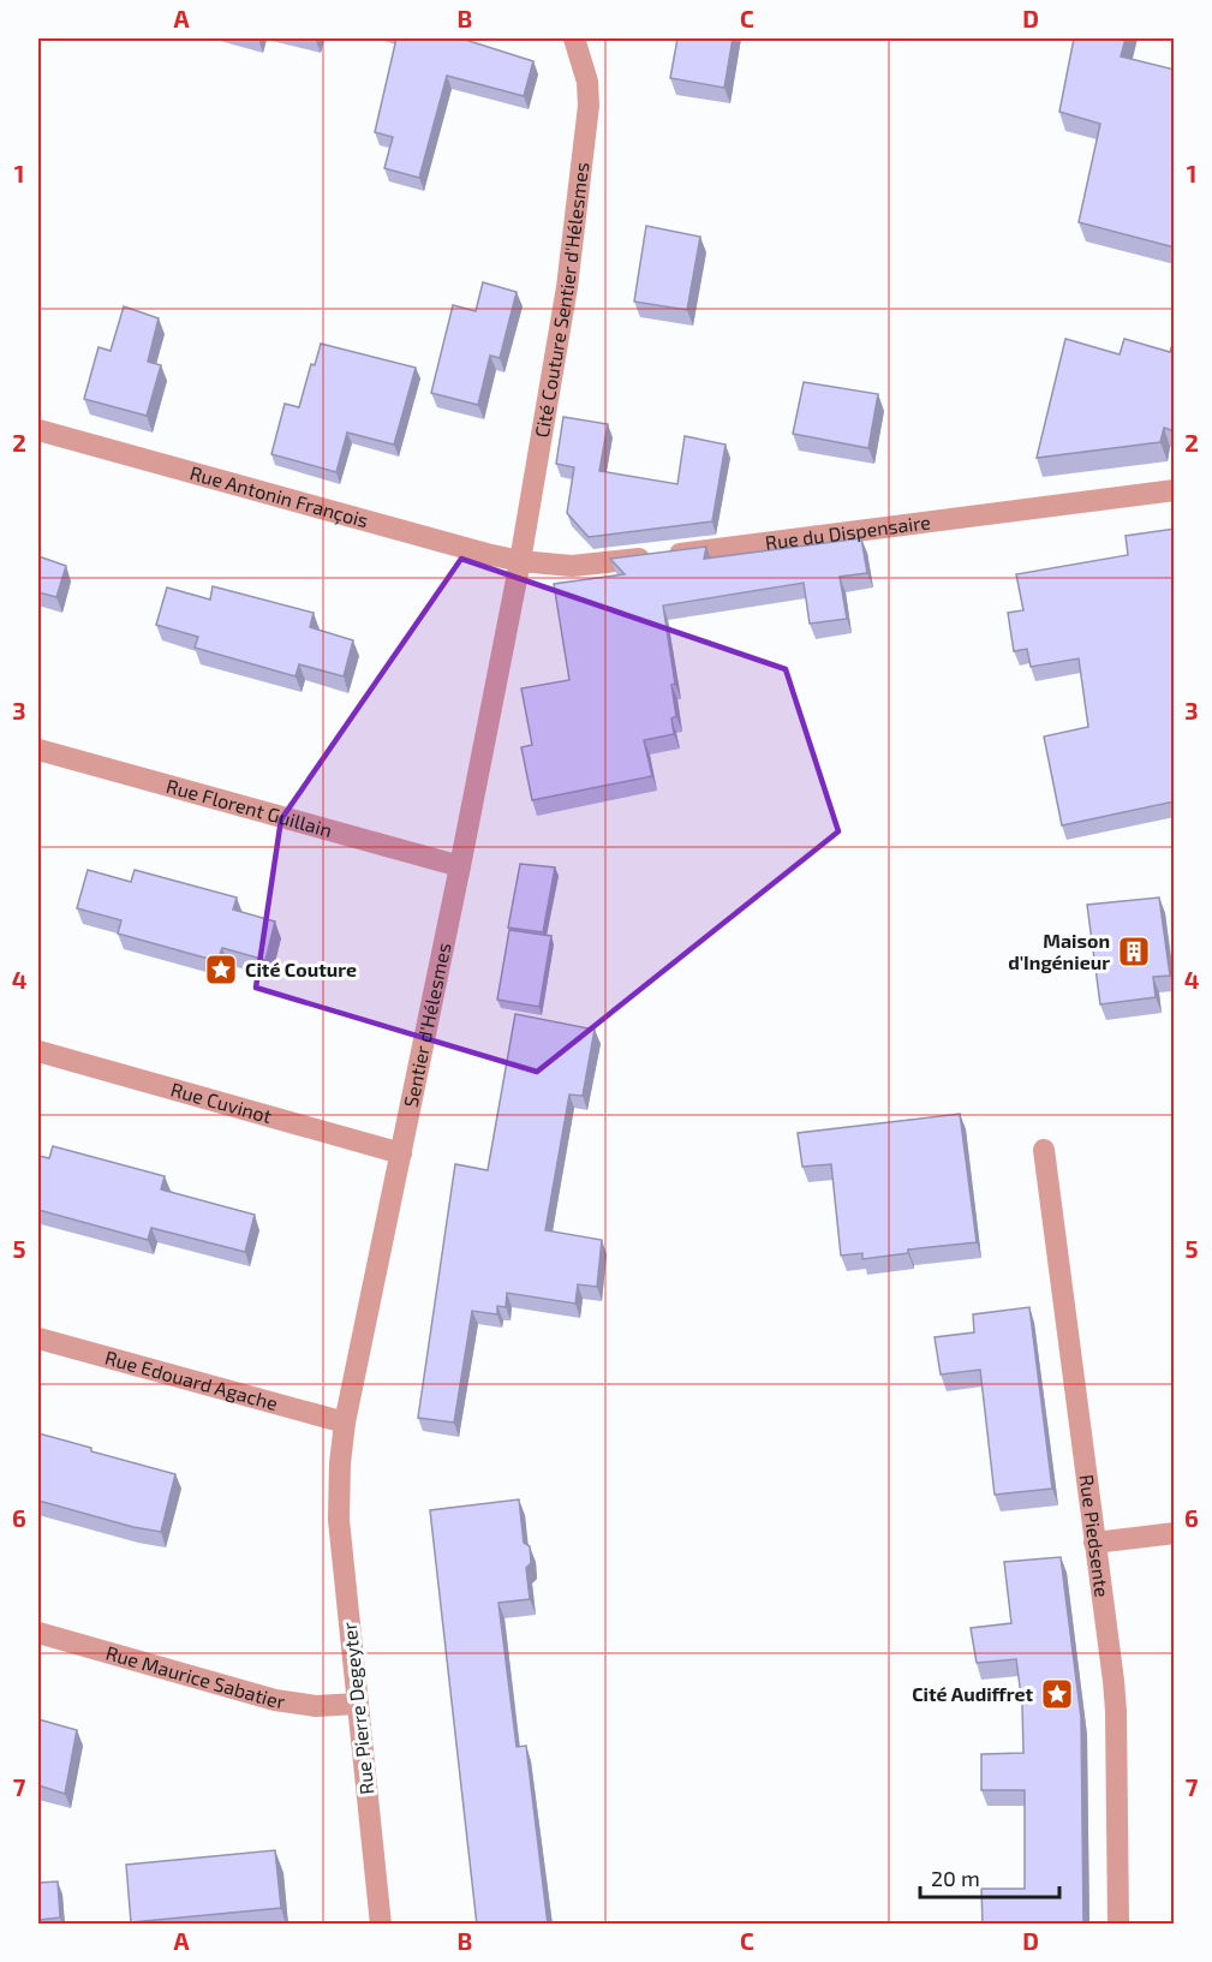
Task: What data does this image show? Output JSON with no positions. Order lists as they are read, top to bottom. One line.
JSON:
{"streets":{"street":["Cité Couture Sentier d'Hélesmes","Rue Antonin François","Rue du Dispensaire","Rue Florent Guillain","Sentier d'Hélesmes","Rue Cuvinot","Rue Edouard Agache","Rue Piedsente","Rue Maurice Sabatier","Rue Pierre Degeyter"]},"crossings":[["Cité Couture Sentier d'Hélesmes","Rue Antonin François"],["Cité Couture Sentier d'Hélesmes","Rue du Dispensaire"],["Cité Couture Sentier d'Hélesmes","Sentier d'Hélesmes"],["Rue Antonin François","Rue du Dispensaire"],["Rue Antonin François","Sentier d'Hélesmes"],["Rue du Dispensaire","Sentier d'Hélesmes"],["Rue Florent Guillain","Sentier d'Hélesmes"],["Sentier d'Hélesmes","Rue Cuvinot"],["Sentier d'Hélesmes","Rue Edouard Agache"],["Sentier d'Hélesmes","Rue Pierre Degeyter"],["Rue Maurice Sabatier","Rue Pierre Degeyter"]],"places":{"building":["Maison d'Ingénieur"],"place":["Cité Couture","Cité Audiffret"]},"scale_bar":"20 m","grid":{"columns":["A","B","C","D"],"rows":["1","2","3","4","5","6","7"]}}
